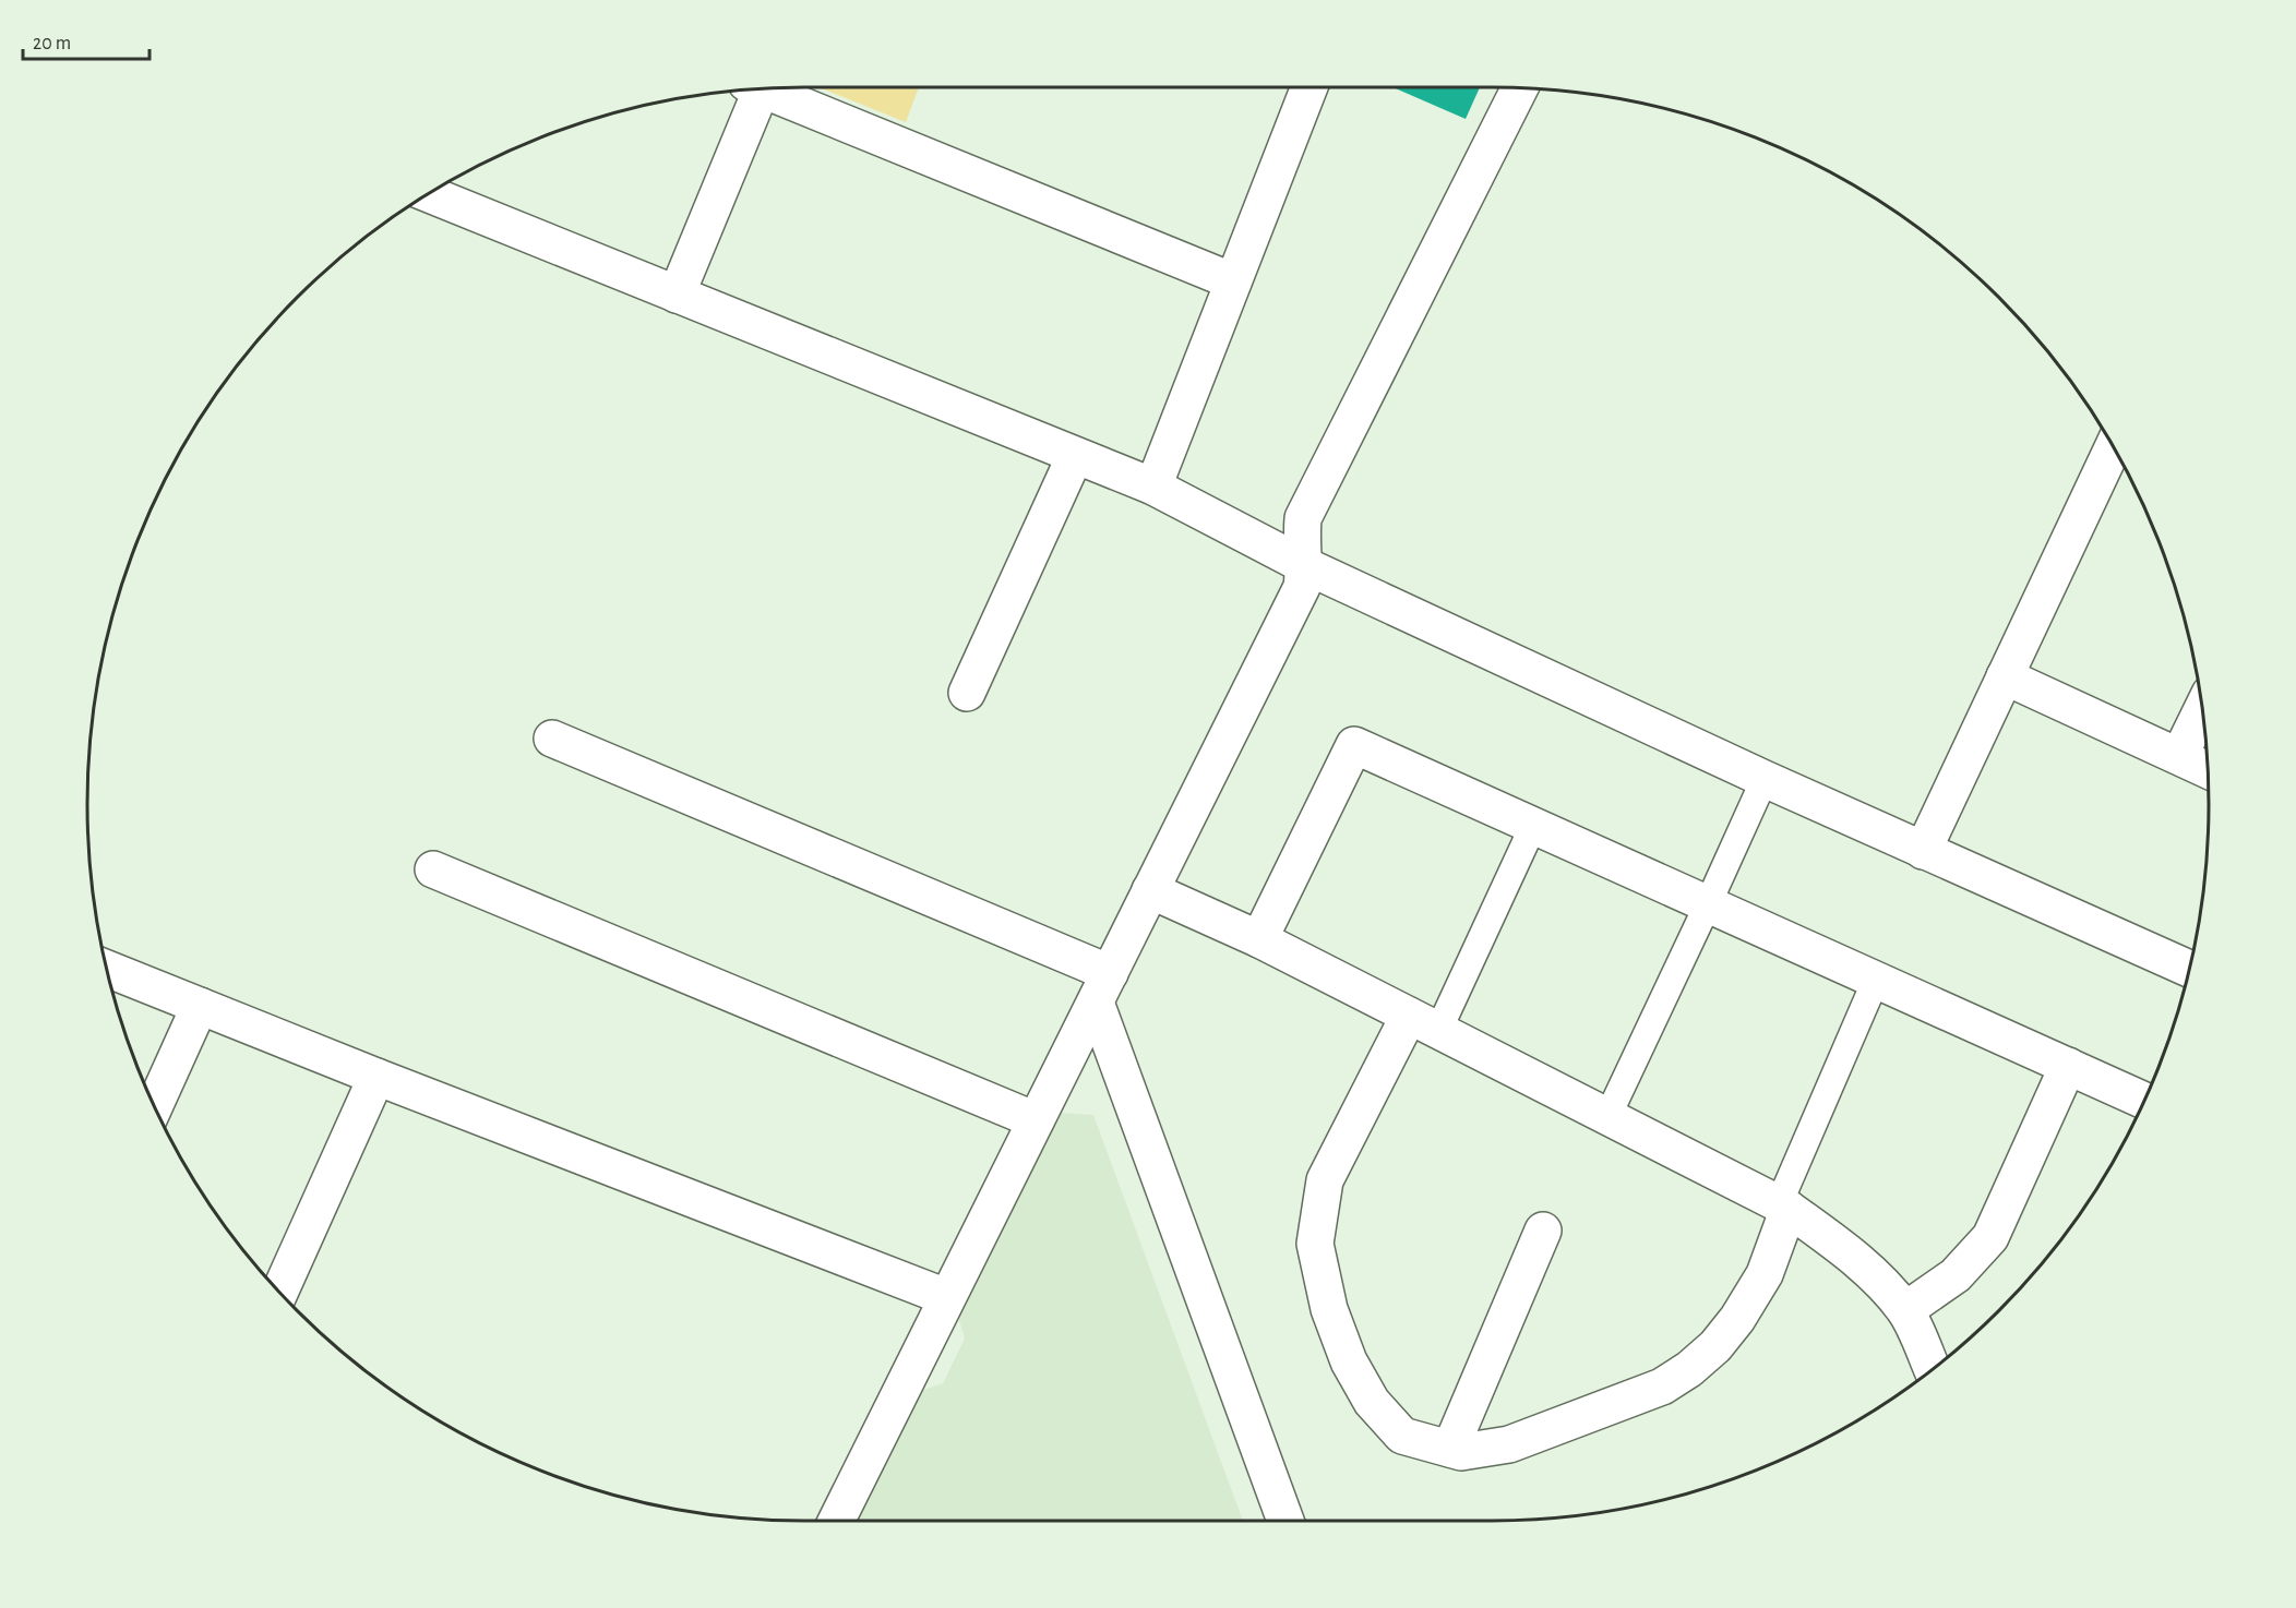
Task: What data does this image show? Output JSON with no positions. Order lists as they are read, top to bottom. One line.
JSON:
{"scale_bar":"20 m"}
